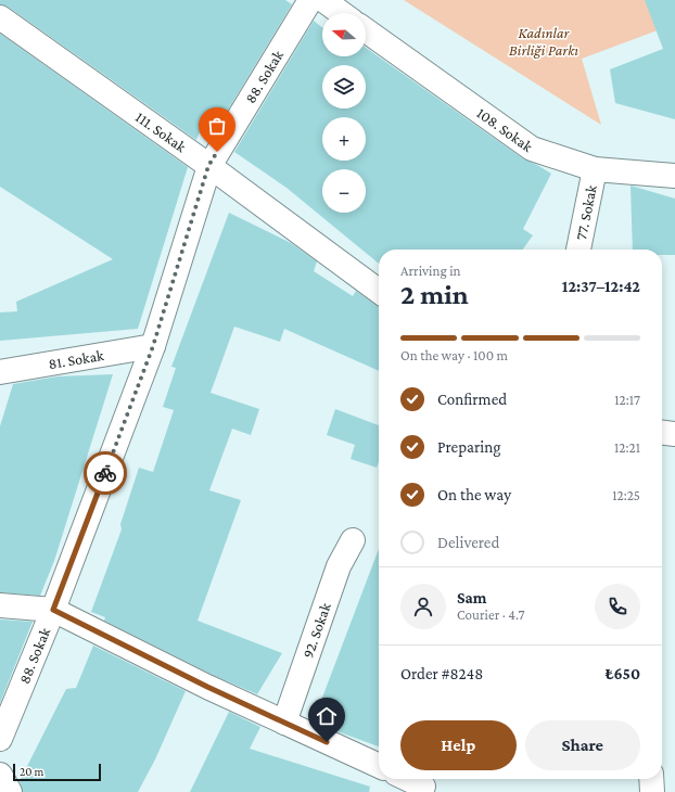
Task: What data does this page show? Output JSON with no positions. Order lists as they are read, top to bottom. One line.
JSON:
{"streets":{"street":["88. Sokak","108. Sokak","111. Sokak","77. Sokak","81. Sokak","92. Sokak"]},"crossings":[["88. Sokak","111. Sokak"],["88. Sokak","81. Sokak"],["108. Sokak","77. Sokak"]],"parks":["Kadınlar Birliği Parkı"],"scale_bar":"20 m","north":"left","page":{"map_buttons":["+","−"],"heading":["2 min","Arriving in","12:37–12:42"],"panel":["Sam","Courier · 4.7","Order #8248","₺650"],"bar":"On the way · 100 m","list":[["Confirmed","12:17"],["Preparing","12:21"],["On the way","12:25"],"Delivered"],"buttons":["Help","Share"],"scale":"20 m"}}
